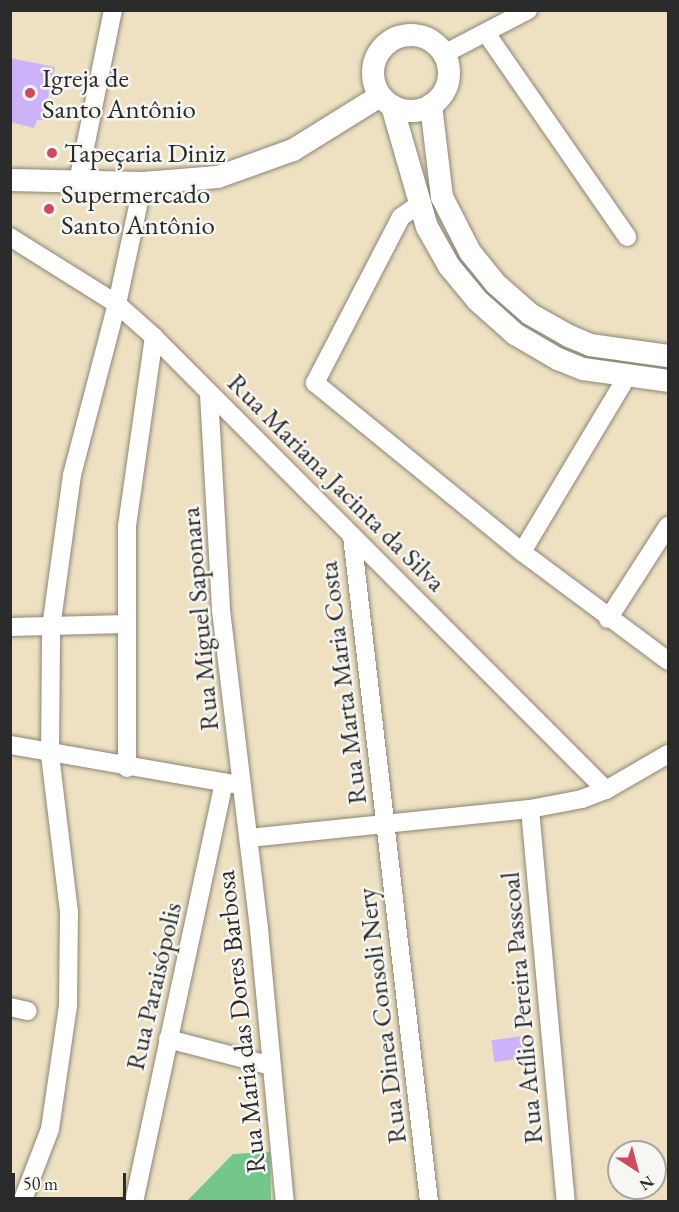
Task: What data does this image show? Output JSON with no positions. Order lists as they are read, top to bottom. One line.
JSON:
{"streets":{"street":["Rua Mariana Jacinta da Silva","Rua Miguel Saponara","Rua Marta Maria Costa","Rua Paraisópolis","Rua Atílio Pereira Passcoal","Rua Dinea Consoli Nery","Rua Maria das Dores Barbosa"]},"crossings":[["Rua Mariana Jacinta da Silva","Rua Miguel Saponara"],["Rua Mariana Jacinta da Silva","Rua Marta Maria Costa"],["Rua Miguel Saponara","Rua Paraisópolis"],["Rua Miguel Saponara","Rua Maria das Dores Barbosa"],["Rua Marta Maria Costa","Rua Dinea Consoli Nery"]],"places":["Igreja de Santo Antônio","Tapeçaria Diniz","Supermercado Santo Antônio"],"scale_bar":"50 m","north":"bottom right"}
